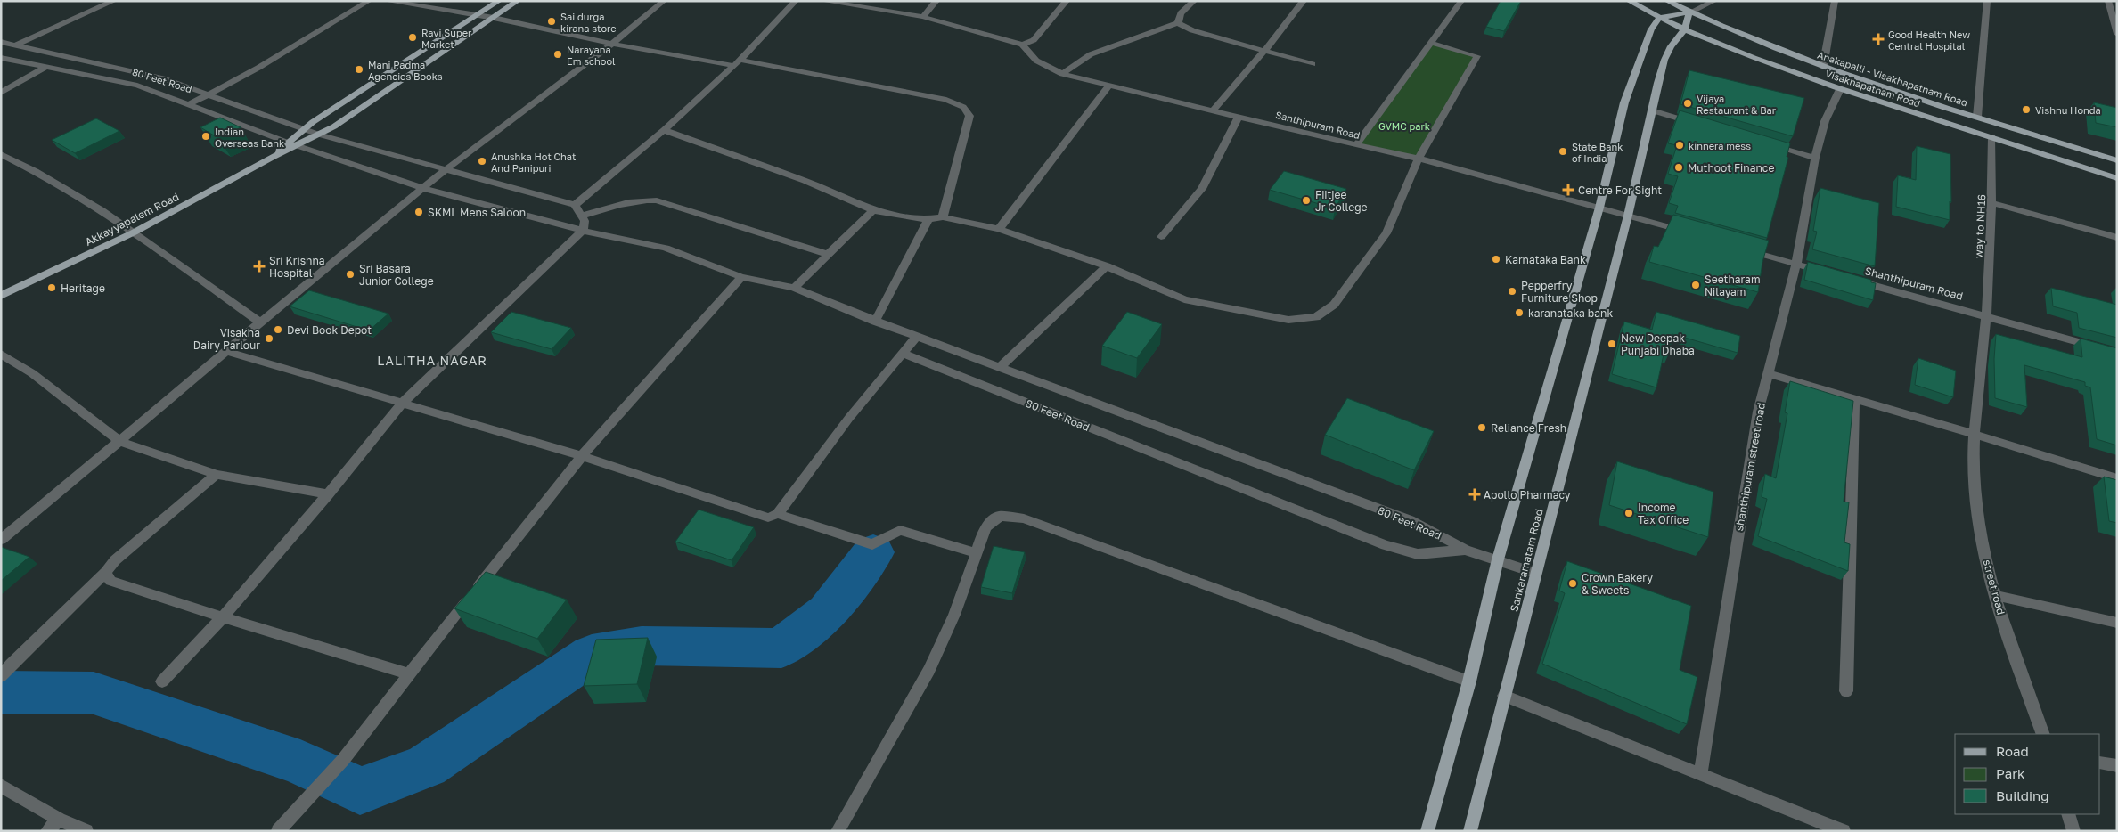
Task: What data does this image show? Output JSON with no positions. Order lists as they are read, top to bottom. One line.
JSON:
{"streets":{"main road":["Anakapalli - Visakhapatnam Road","Visakhapatnam Road","Akkayyapalem Road","Sankaramatam Road"],"street":["80 Feet Road","Santhipuram Road","way to NH16","Shanthipuram Road","shanthipuram street road","street road"]},"crossings":[["Anakapalli - Visakhapatnam Road","Sankaramatam Road"],["80 Feet Road","Akkayyapalem Road"],["Visakhapatnam Road","way to NH16"],["Visakhapatnam Road","shanthipuram street road"],["Visakhapatnam Road","Sankaramatam Road"],["Santhipuram Road","Sankaramatam Road"],["way to NH16","Shanthipuram Road"],["way to NH16","street road"],["Shanthipuram Road","street road"]],"districts":["LALITHA NAGAR"],"parks":["GVMC park"],"places":{"other":["Sai durga kirana store","Ravi Super Market","Narayana Em school","Mani Padma Agencies Books","Vijaya Restaurant & Bar","Vishnu Honda","Indian Overseas Bank","kinnera mess","State Bank of India","Anushka Hot Chat And Panipuri","Muthoot Finance","Fiitjee Jr College","SKML Mens Saloon","Karnataka Bank","Sri Basara Junior College","Seetharam Nilayam","Heritage","Pepperfry Furniture Shop","karanataka bank","Devi Book Depot","Visakha Dairy Parlour","New Deepak Punjabi Dhaba","Reliance Fresh","Income Tax Office","Crown Bakery & Sweets"],"health":["Good Health New Central Hospital","Centre For Sight","Sri Krishna Hospital","Apollo Pharmacy"]},"legend":["Road","Park","Building"]}
